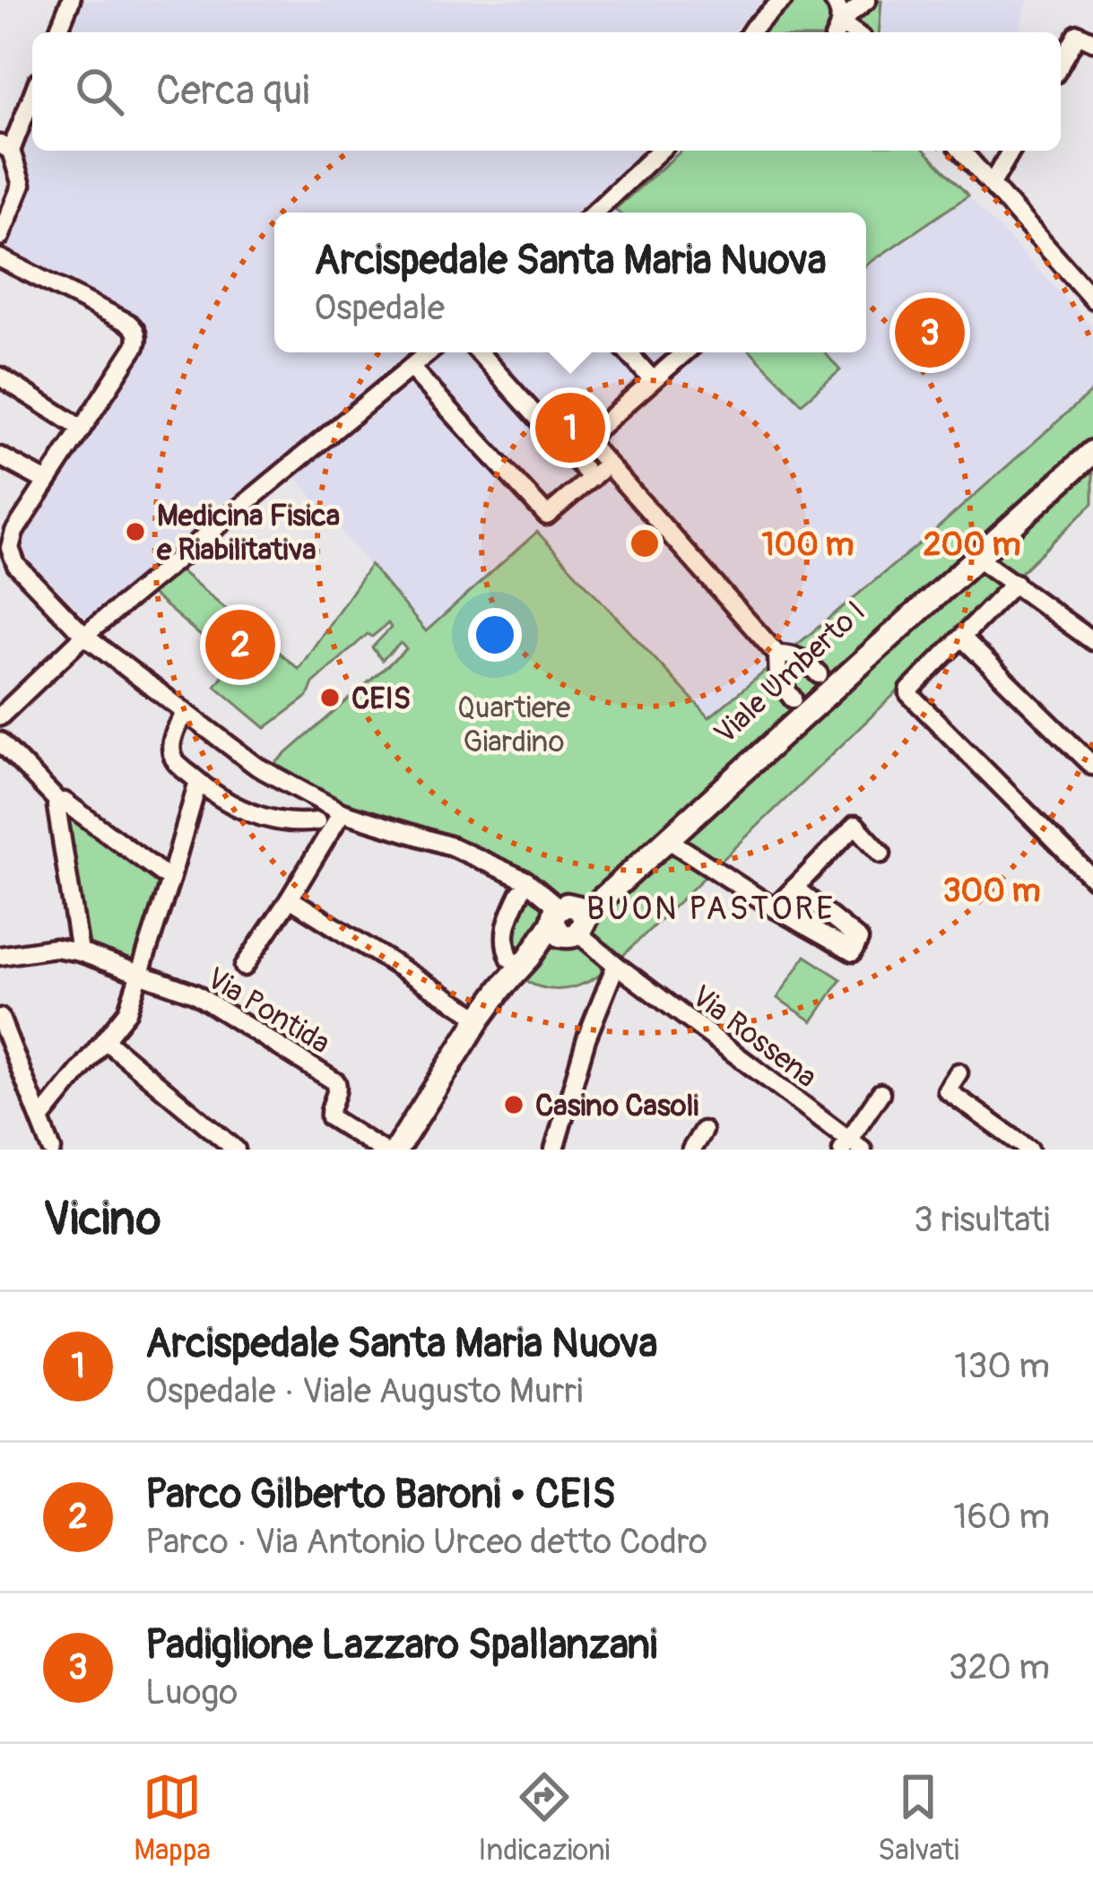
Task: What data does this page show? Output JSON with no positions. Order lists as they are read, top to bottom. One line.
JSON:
{"streets":{"main road":["Viale Umberto I"],"street":["Via Pontida","Via Rossena"]},"crossings":[["Viale Umberto I","Via Rossena"]],"districts":["BUON PASTORE"],"parks":["Quartiere Giardino"],"places":["Medicina Fisica e Riabilitativa","CEIS","Casino Casoli"],"page":{"search":"Cerca qui","popup":["Arcispedale Santa Maria Nuova","Ospedale"],"pins":["3","1","2"],"heading":["Vicino","3 risultati"],"list":[{"mark":"1","name":"Arcispedale Santa Maria Nuova","note":"Ospedale · Viale Augusto Murri","value":"130 m"},{"mark":"2","name":"Parco Gilberto Baroni • CEIS","note":"Parco · Via Antonio Urceo detto Codro","value":"160 m"},{"mark":"3","name":"Padiglione Lazzaro Spallanzani","note":"Luogo","value":"320 m"}],"nav":["Mappa","Indicazioni","Salvati"]},"rings":["100 m","200 m","300 m"]}
